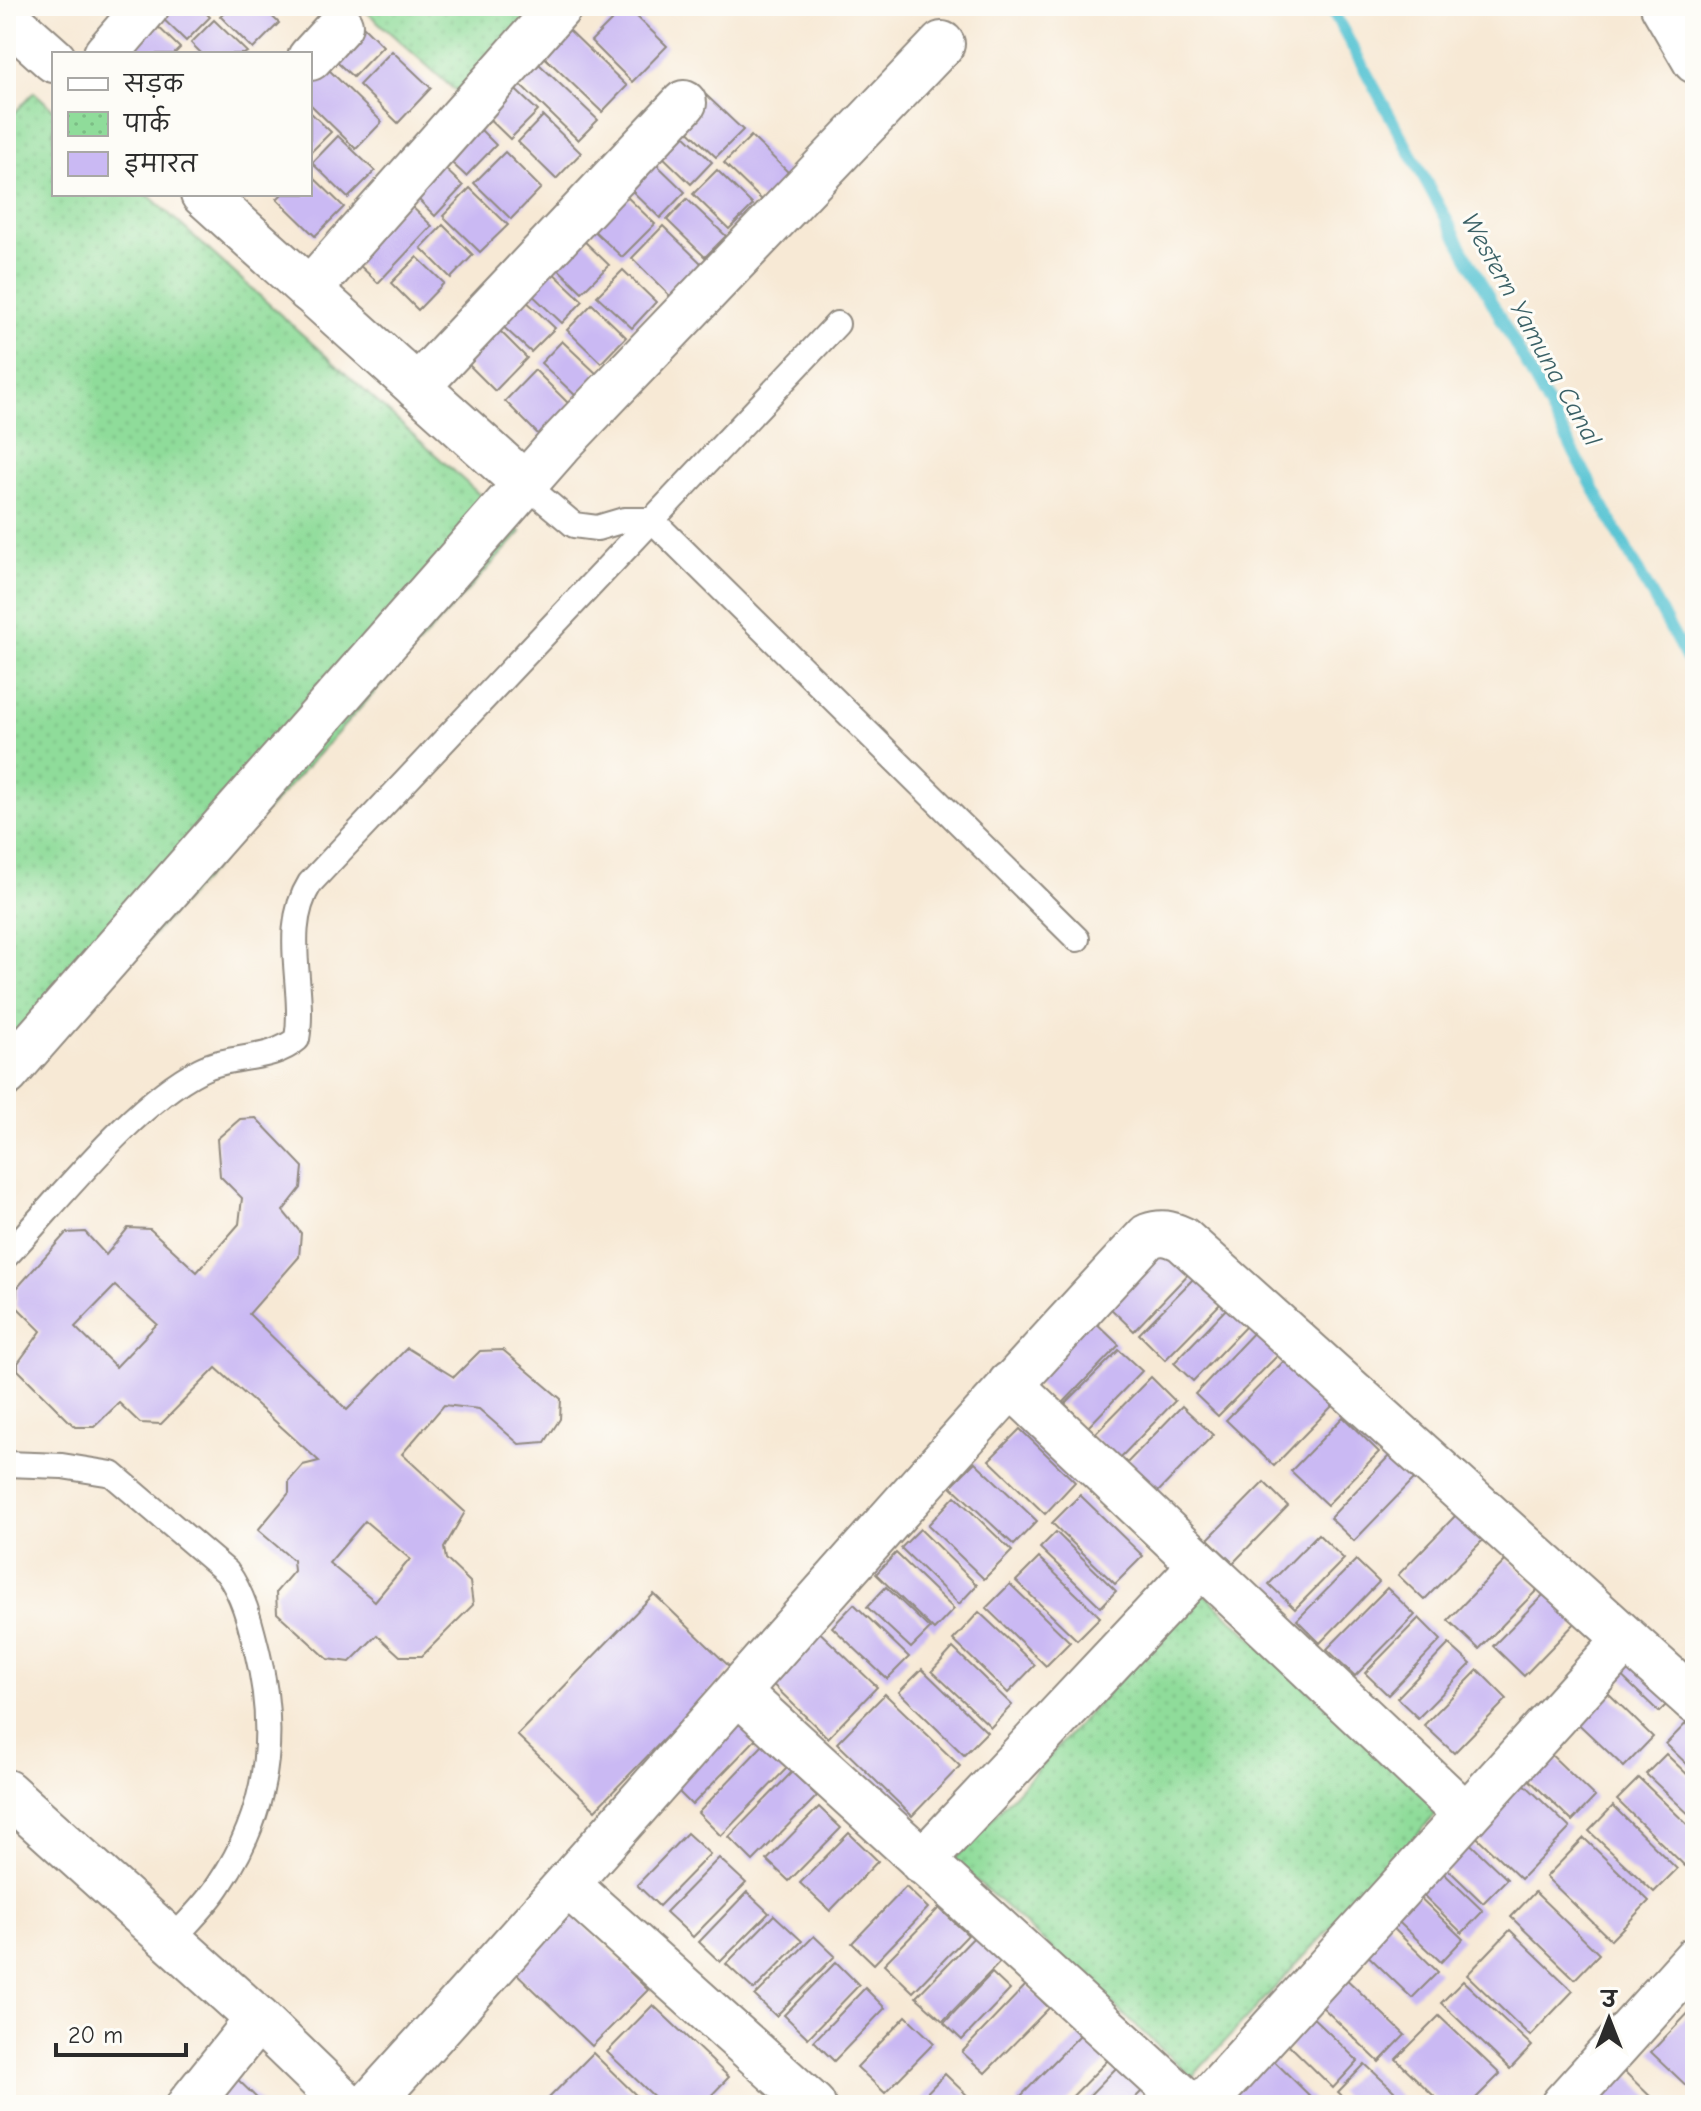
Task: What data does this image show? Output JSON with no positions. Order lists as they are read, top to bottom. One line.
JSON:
{"water":["Western Yamuna Canal"],"legend":["सड़क","पार्क","इमारत"],"scale_bar":"20 m","north":"top"}
